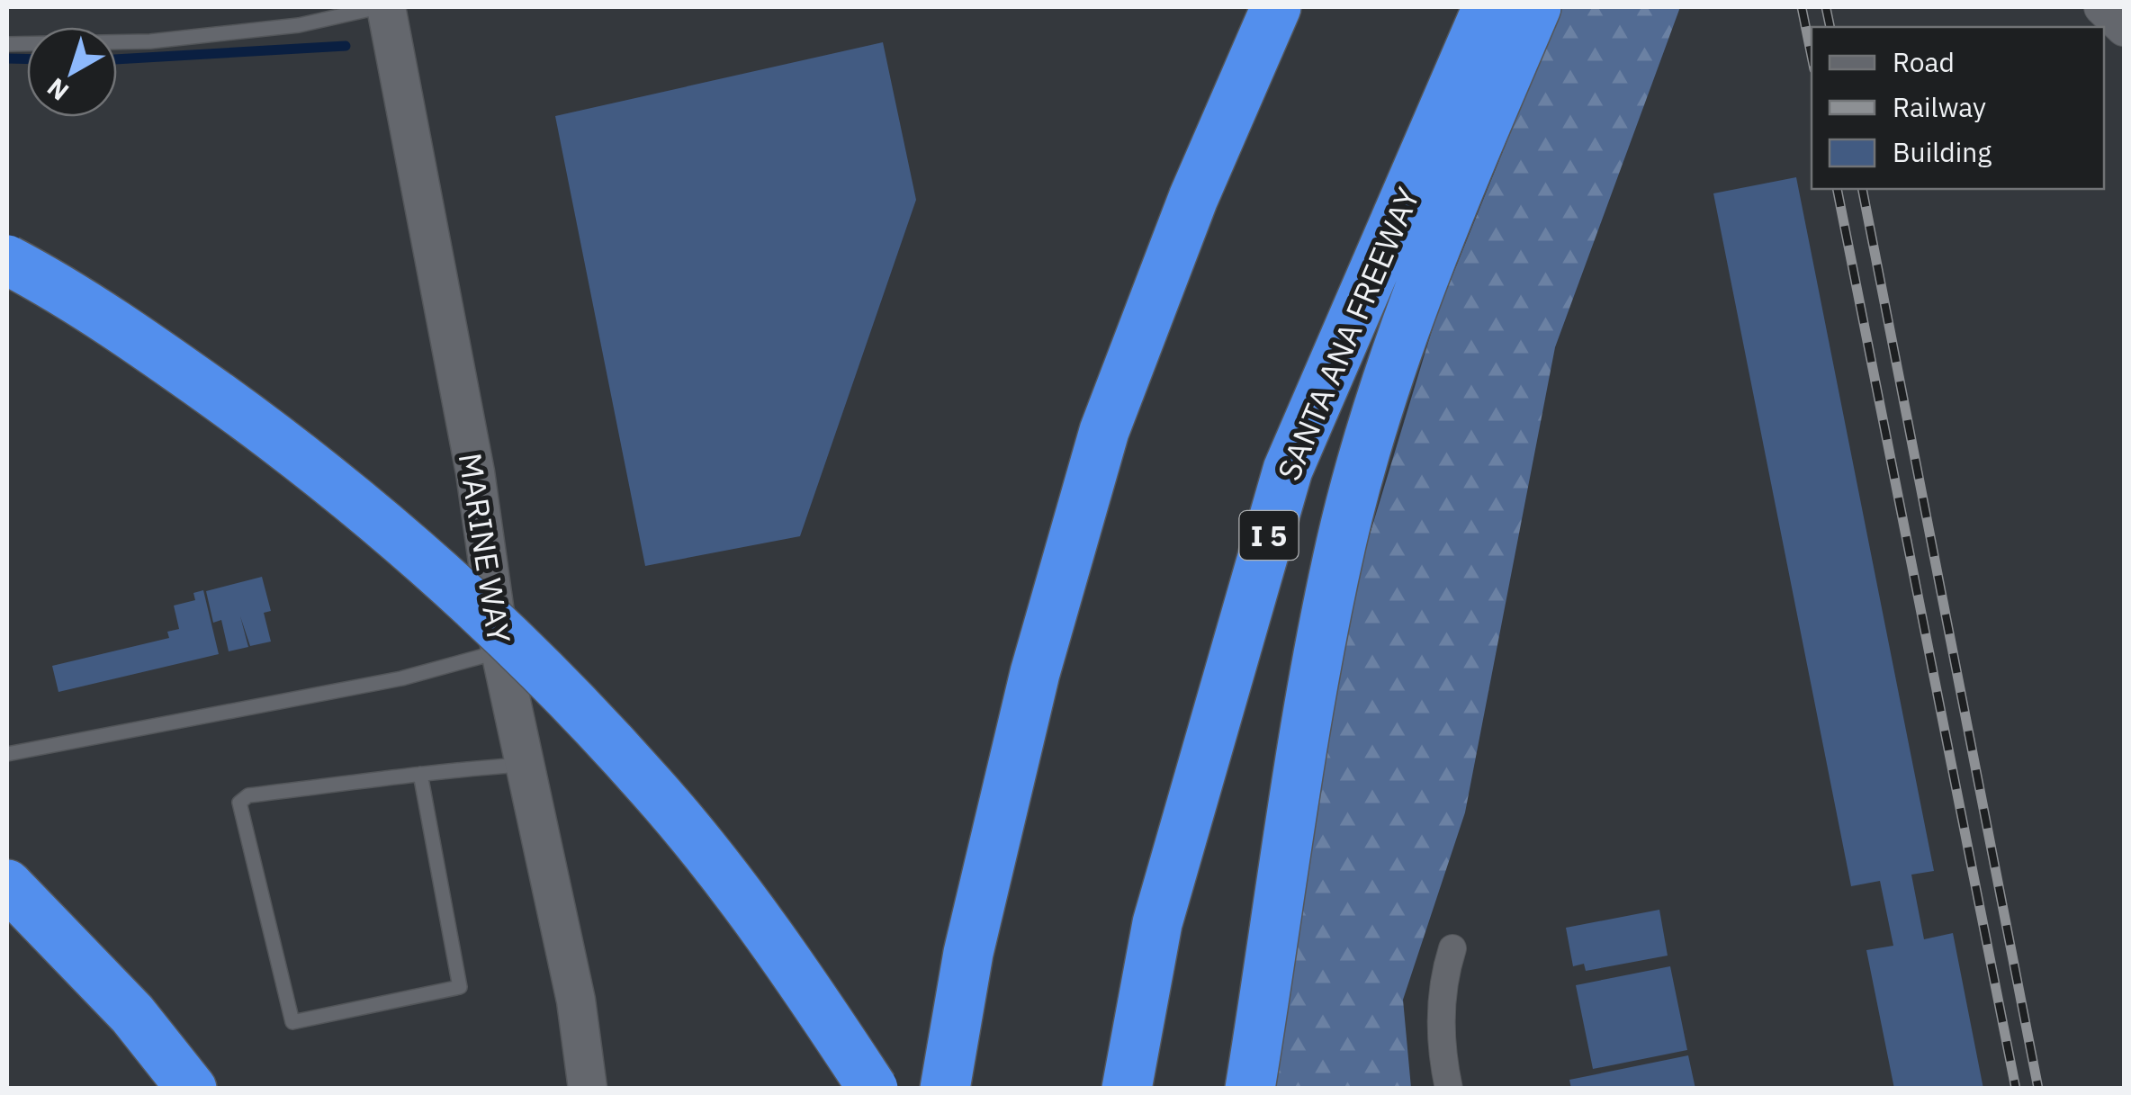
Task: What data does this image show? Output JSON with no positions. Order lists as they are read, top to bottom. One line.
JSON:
{"streets":{"highway":["SANTA ANA FREEWAY","I 5"],"main road":["MARINE WAY"]},"legend":["Road","Railway","Building"],"north":"bottom left"}
